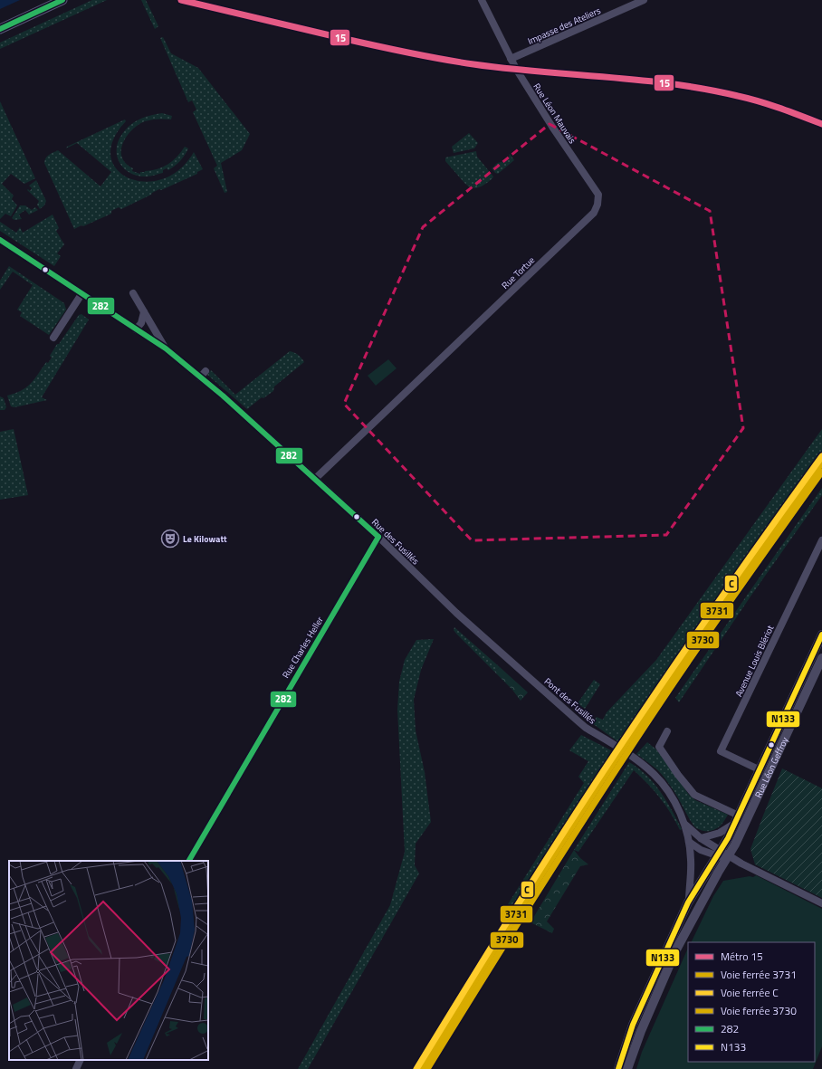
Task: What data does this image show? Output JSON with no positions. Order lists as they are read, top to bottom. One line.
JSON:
{"streets":{"street":["Impasse des Ateliers","Rue Léon Mauvais","Rue Tortue","Rue des Fusillés","Rue Charles Heller","Avenue Louis Blériot","Pont des Fusillés","Rue Léon Geffroy"]},"crossings":[["Impasse des Ateliers","Rue Léon Mauvais"],["Rue Léon Mauvais","Rue Tortue"],["Rue Tortue","Rue des Fusillés"],["Rue des Fusillés","Rue Charles Heller"],["Rue des Fusillés","Pont des Fusillés"],["Avenue Louis Blériot","Rue Léon Geffroy"]],"places":{"theatre":["Le Kilowatt"]},"lines":["metro line 15","transit line 282","rail line C","rail line 3731","rail line 3730","transit line N133"],"legend":["Métro 15","Voie ferrée 3731","Voie ferrée C","Voie ferrée 3730","282","N133"]}
